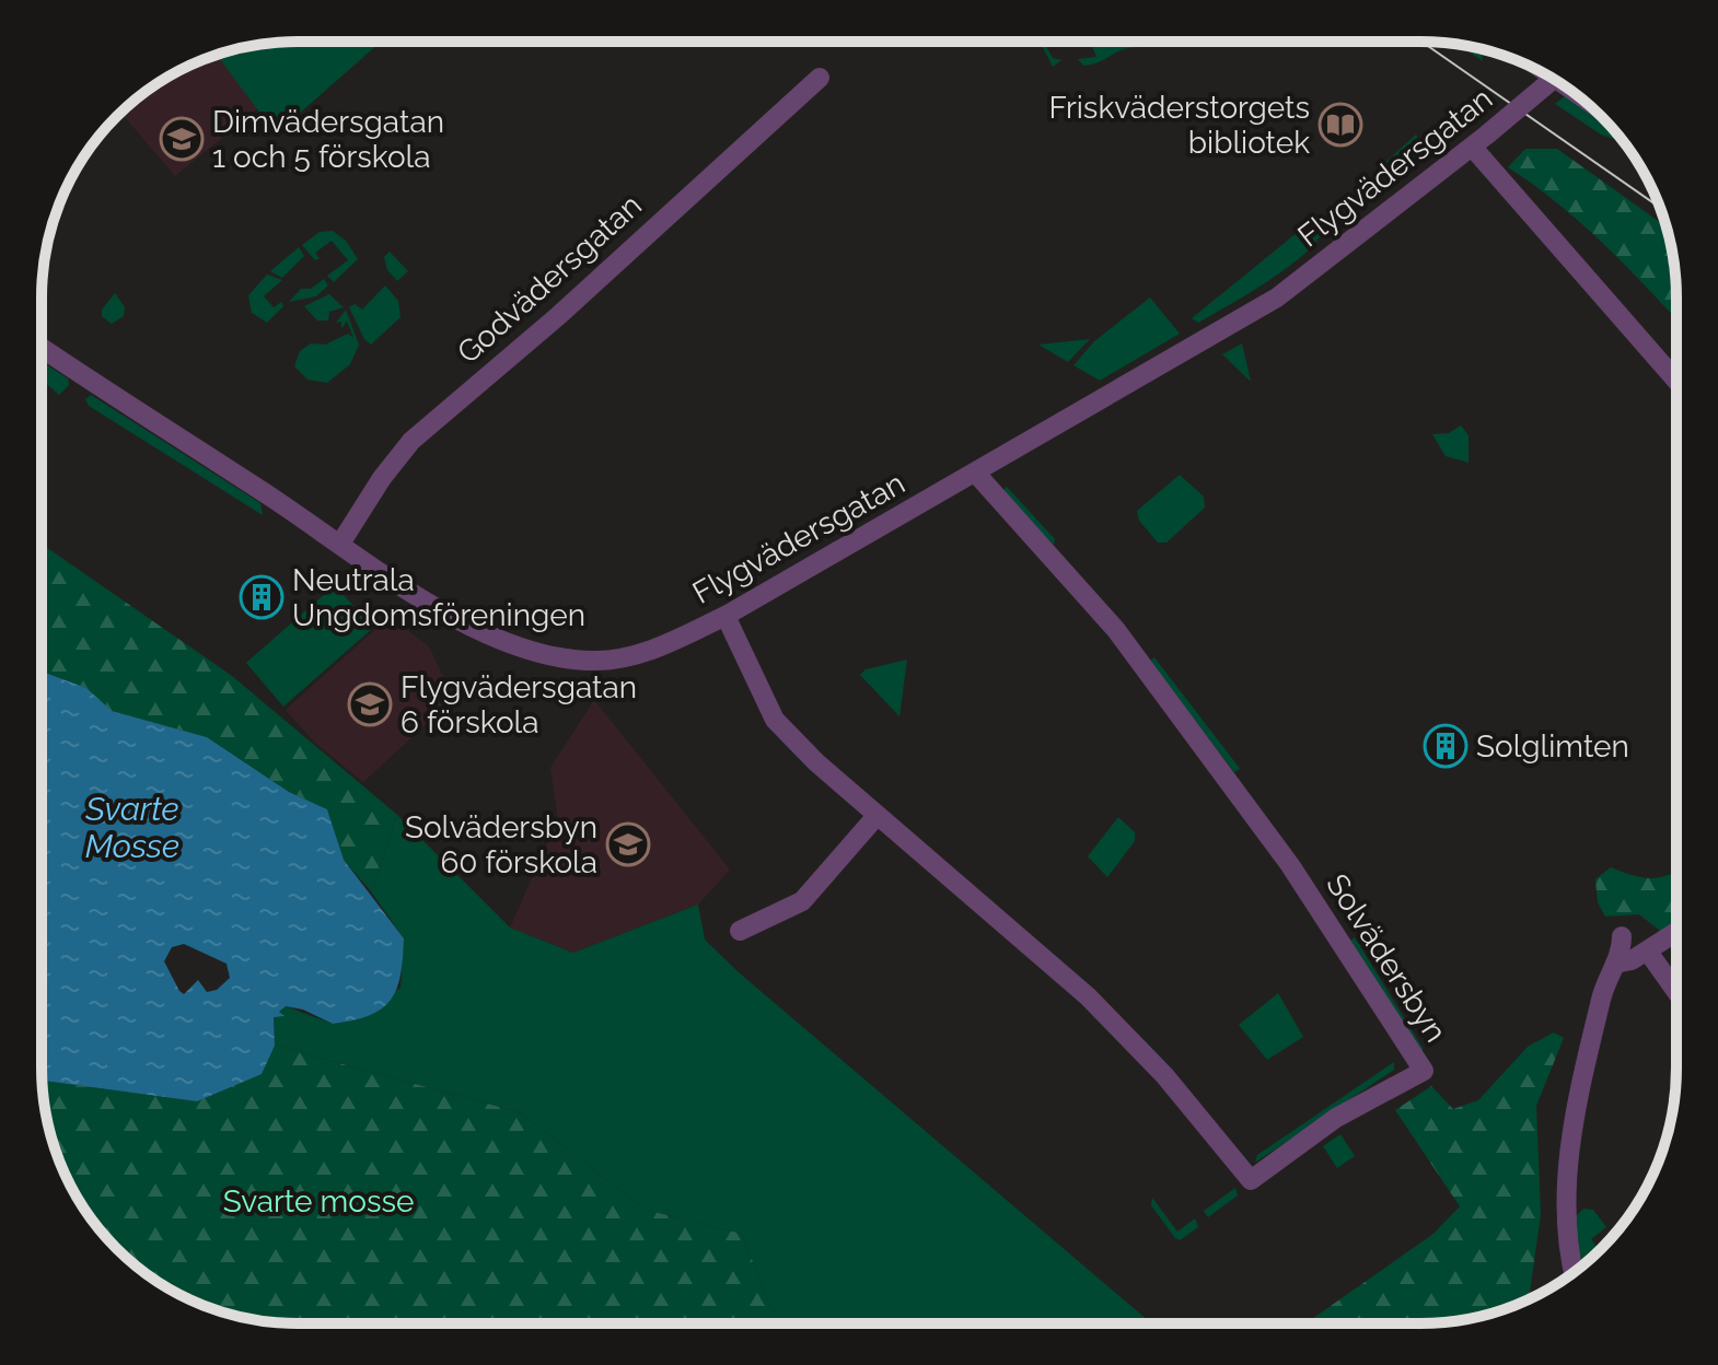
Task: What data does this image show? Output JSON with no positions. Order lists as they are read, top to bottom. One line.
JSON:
{"streets":{"street":["Flygvädersgatan","Godvädersgatan","Solvädersbyn"]},"crossings":[["Flygvädersgatan","Godvädersgatan"],["Flygvädersgatan","Solvädersbyn"]],"water":["Svarte Mosse"],"parks":["Svarte mosse"],"places":{"library":["Friskväderstorgets bibliotek"],"school or university":["Dimvädersgatan 1 och 5 förskola","Flygvädersgatan 6 förskola","Solvädersbyn 60 förskola"],"building":["Neutrala Ungdomsföreningen","Solglimten"]}}
